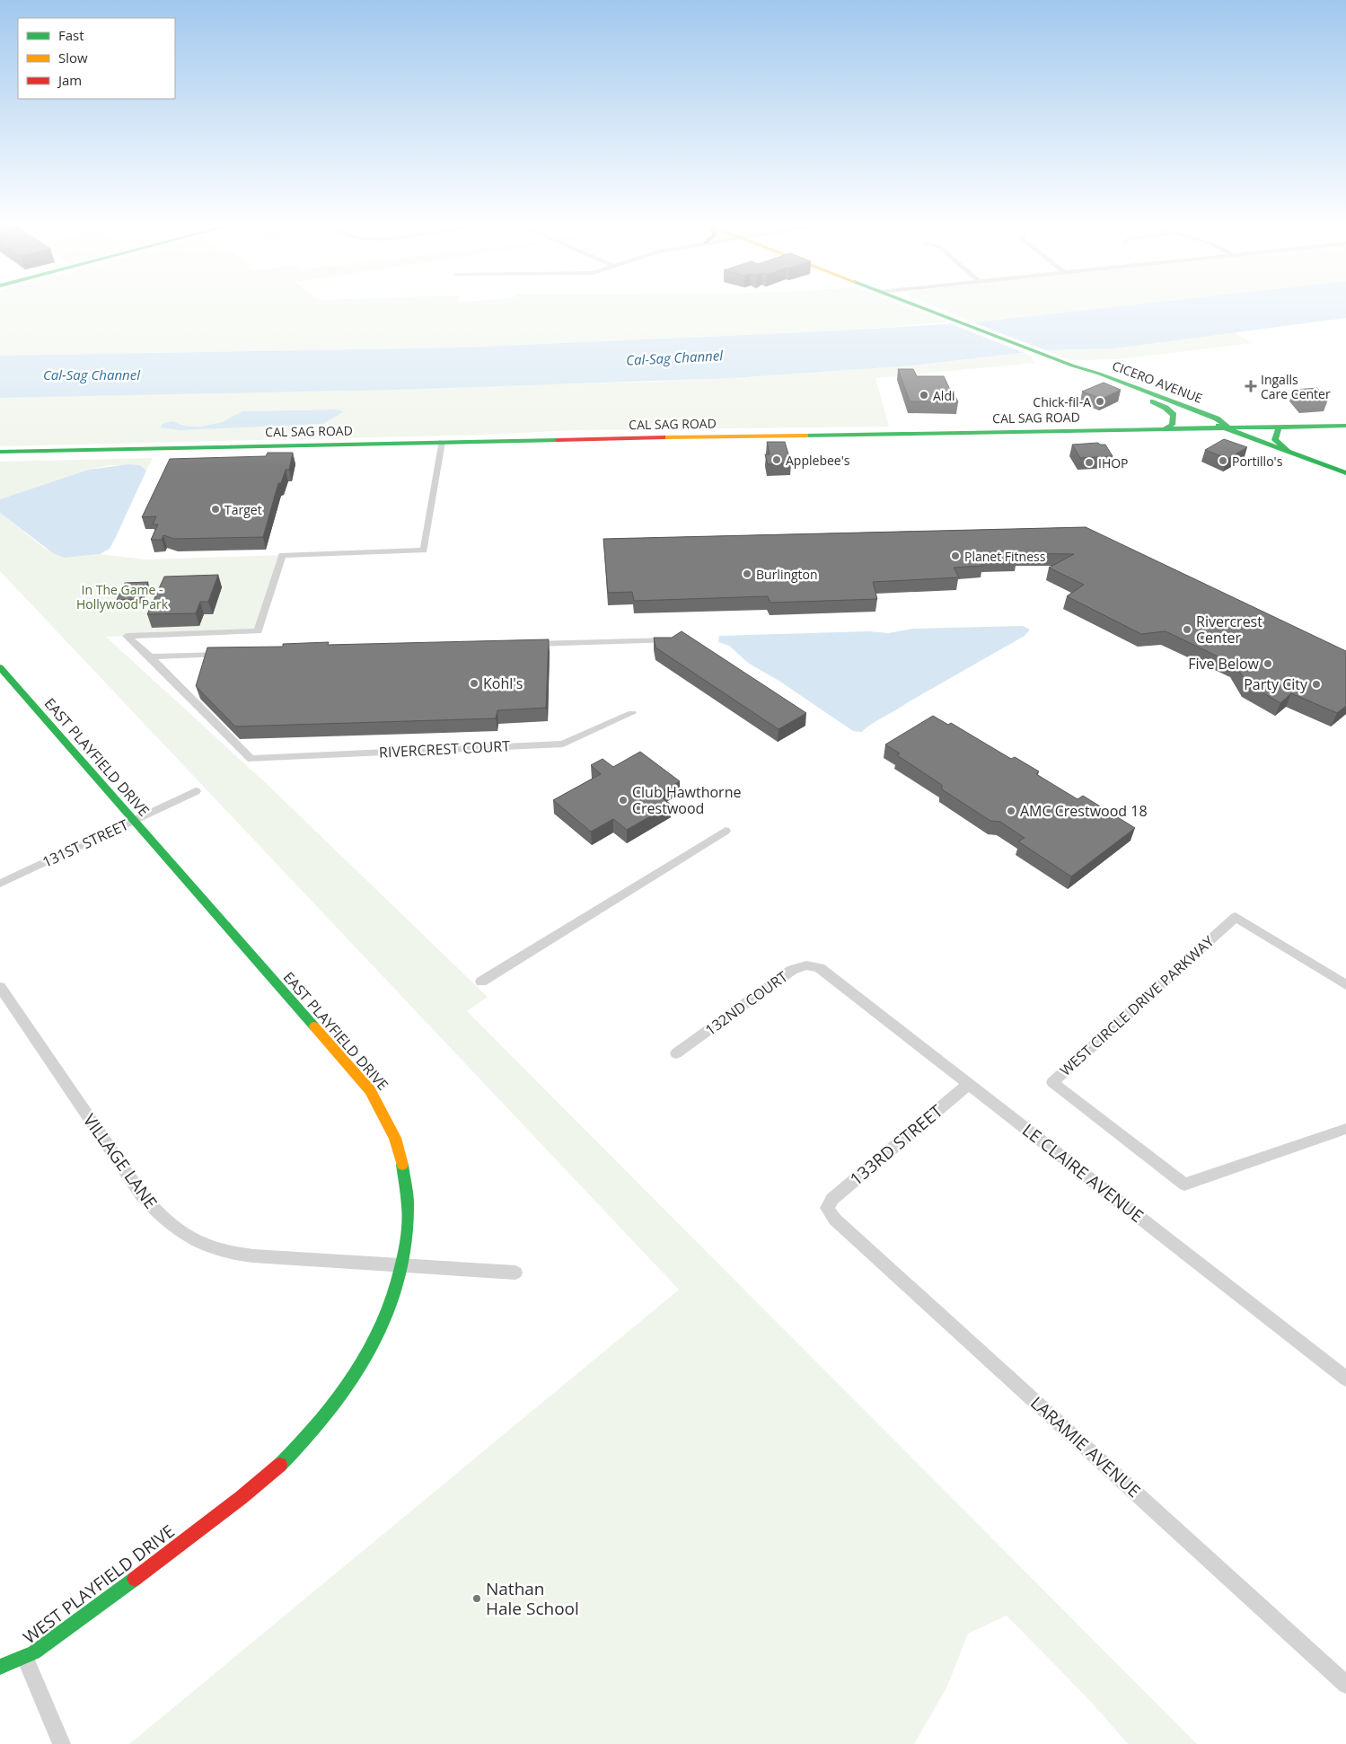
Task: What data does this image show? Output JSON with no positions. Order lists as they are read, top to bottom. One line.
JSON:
{"streets":{"main road":["CICERO AVENUE","CAL SAG ROAD","EAST PLAYFIELD DRIVE","WEST PLAYFIELD DRIVE"],"street":["RIVERCREST COURT","131ST STREET","132ND COURT","WEST CIRCLE DRIVE PARKWAY","133RD STREET","VILLAGE LANE","LE CLAIRE AVENUE","LARAMIE AVENUE"]},"crossings":[["CICERO AVENUE","CAL SAG ROAD"],["EAST PLAYFIELD DRIVE","131ST STREET"],["EAST PLAYFIELD DRIVE","VILLAGE LANE"],["EAST PLAYFIELD DRIVE","WEST PLAYFIELD DRIVE"],["132ND COURT","LE CLAIRE AVENUE"],["133RD STREET","LE CLAIRE AVENUE"],["133RD STREET","LARAMIE AVENUE"]],"water":["Cal-Sag Channel"],"parks":["In The Game - Hollywood Park"],"places":{"health":["Ingalls Care Center"],"other":["Aldi","Chick-fil-A","Applebee's","Portillo's","IHOP","Target","Planet Fitness","Burlington","Rivercrest Center","Five Below","Kohl's","Party City","Club Hawthorne Crestwood","AMC Crestwood 18","Nathan Hale School"]},"legend":["Fast","Slow","Jam"]}
